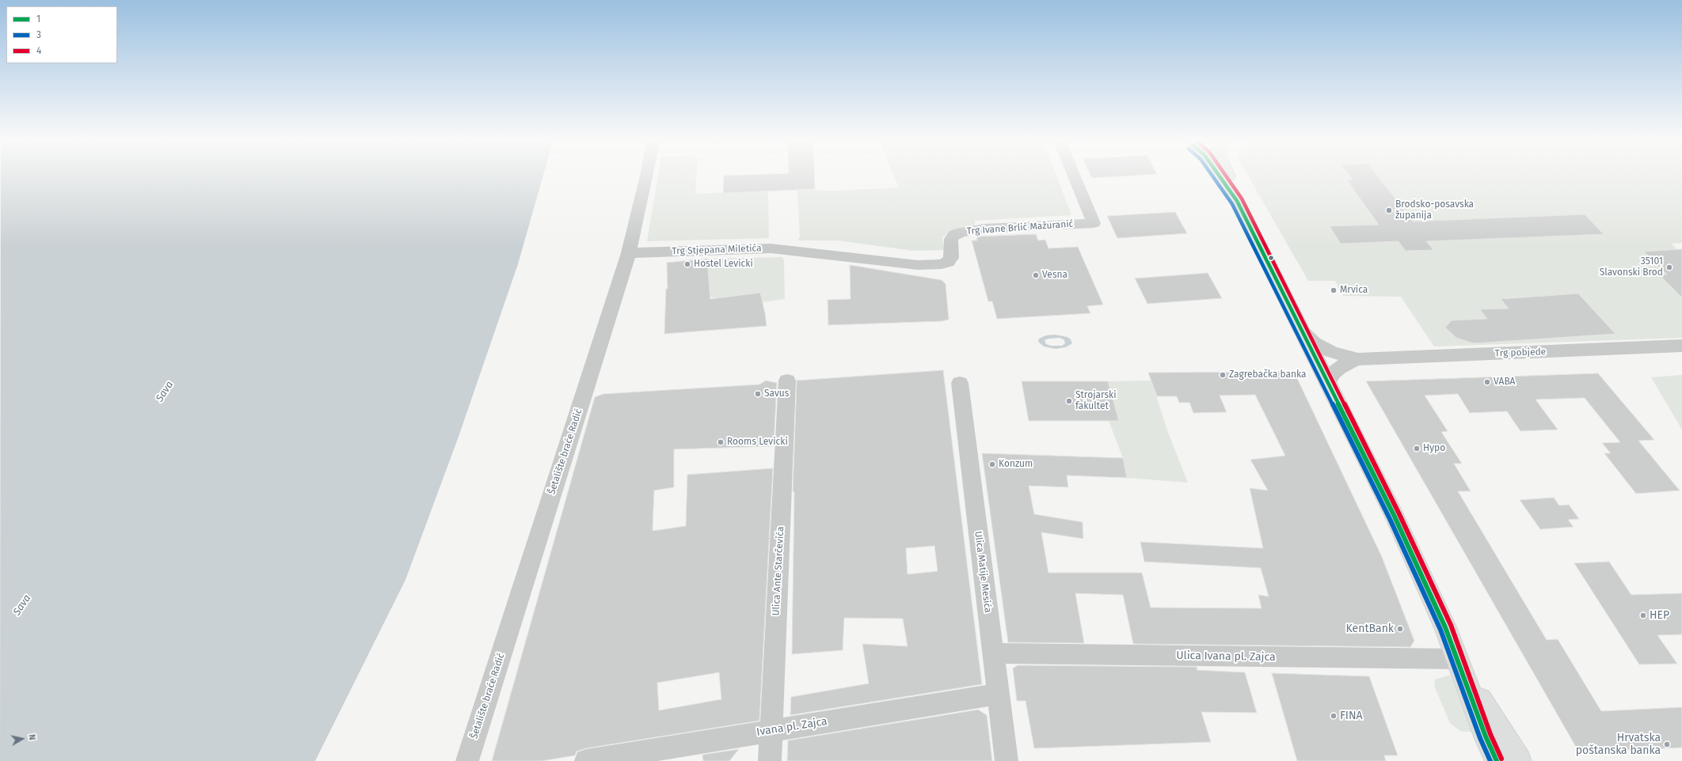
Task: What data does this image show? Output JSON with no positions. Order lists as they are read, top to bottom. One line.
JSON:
{"streets":{"street":["Trg Ivane Brlić Mažuranić","Trg Stjepana Miletića","Trg pobjede","Šetalište braće Radić","Ulica Ante Starčevića","Ulica Matije Mesića","Ulica Ivana pl. Zajca","Ivana pl. Zajca"]},"crossings":[["Trg Ivane Brlić Mažuranić","Trg Stjepana Miletića"],["Trg Stjepana Miletića","Šetalište braće Radić"],["Ulica Ante Starčevića","Ivana pl. Zajca"],["Ulica Matije Mesića","Ulica Ivana pl. Zajca"],["Ulica Matije Mesića","Ivana pl. Zajca"]],"water":["Sava"],"places":["Brodsko-posavska županija","Hostel Levicki","35101 Slavonski Brod","Vesna","Mrvica","Zagrebačka banka","VABA","Savus","Strojarski fakultet","Rooms Levicki","Hypo","Konzum","HEP","KentBank","FINA","Hrvatska poštanska banka"],"lines":["transit line 1","transit line 3","transit line 4"],"legend":["1","3","4"],"north":"right"}
